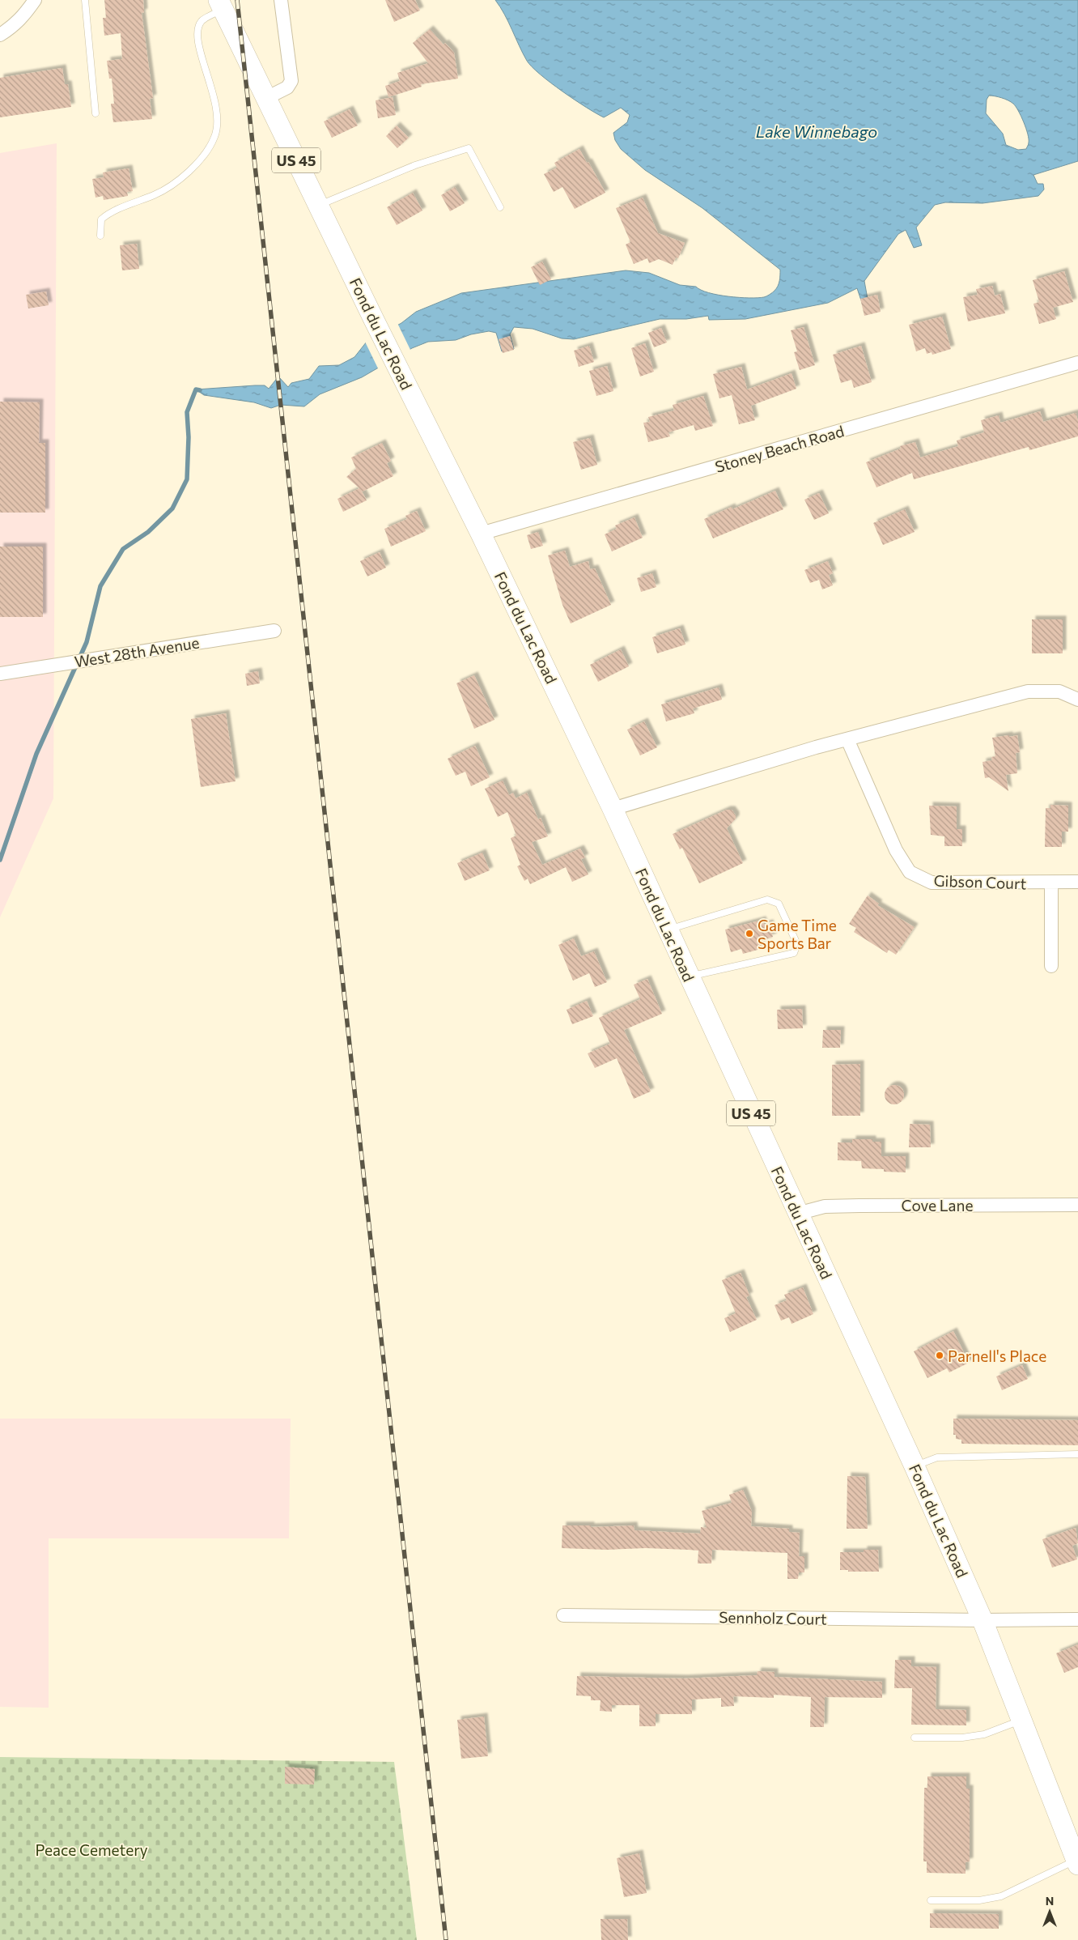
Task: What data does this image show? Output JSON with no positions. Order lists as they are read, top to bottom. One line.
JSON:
{"streets":{"main road":["US 45","Fond du Lac Road"],"street":["Stoney Beach Road","West 28th Avenue","Gibson Court","Cove Lane","Sennholz Court"]},"crossings":[["Fond du Lac Road","Stoney Beach Road"],["Fond du Lac Road","Cove Lane"],["Fond du Lac Road","Sennholz Court"]],"water":["Lake Winnebago"],"parks":["Peace Cemetery"],"places":["Game Time Sports Bar","Parnell's Place"],"north":"top"}
